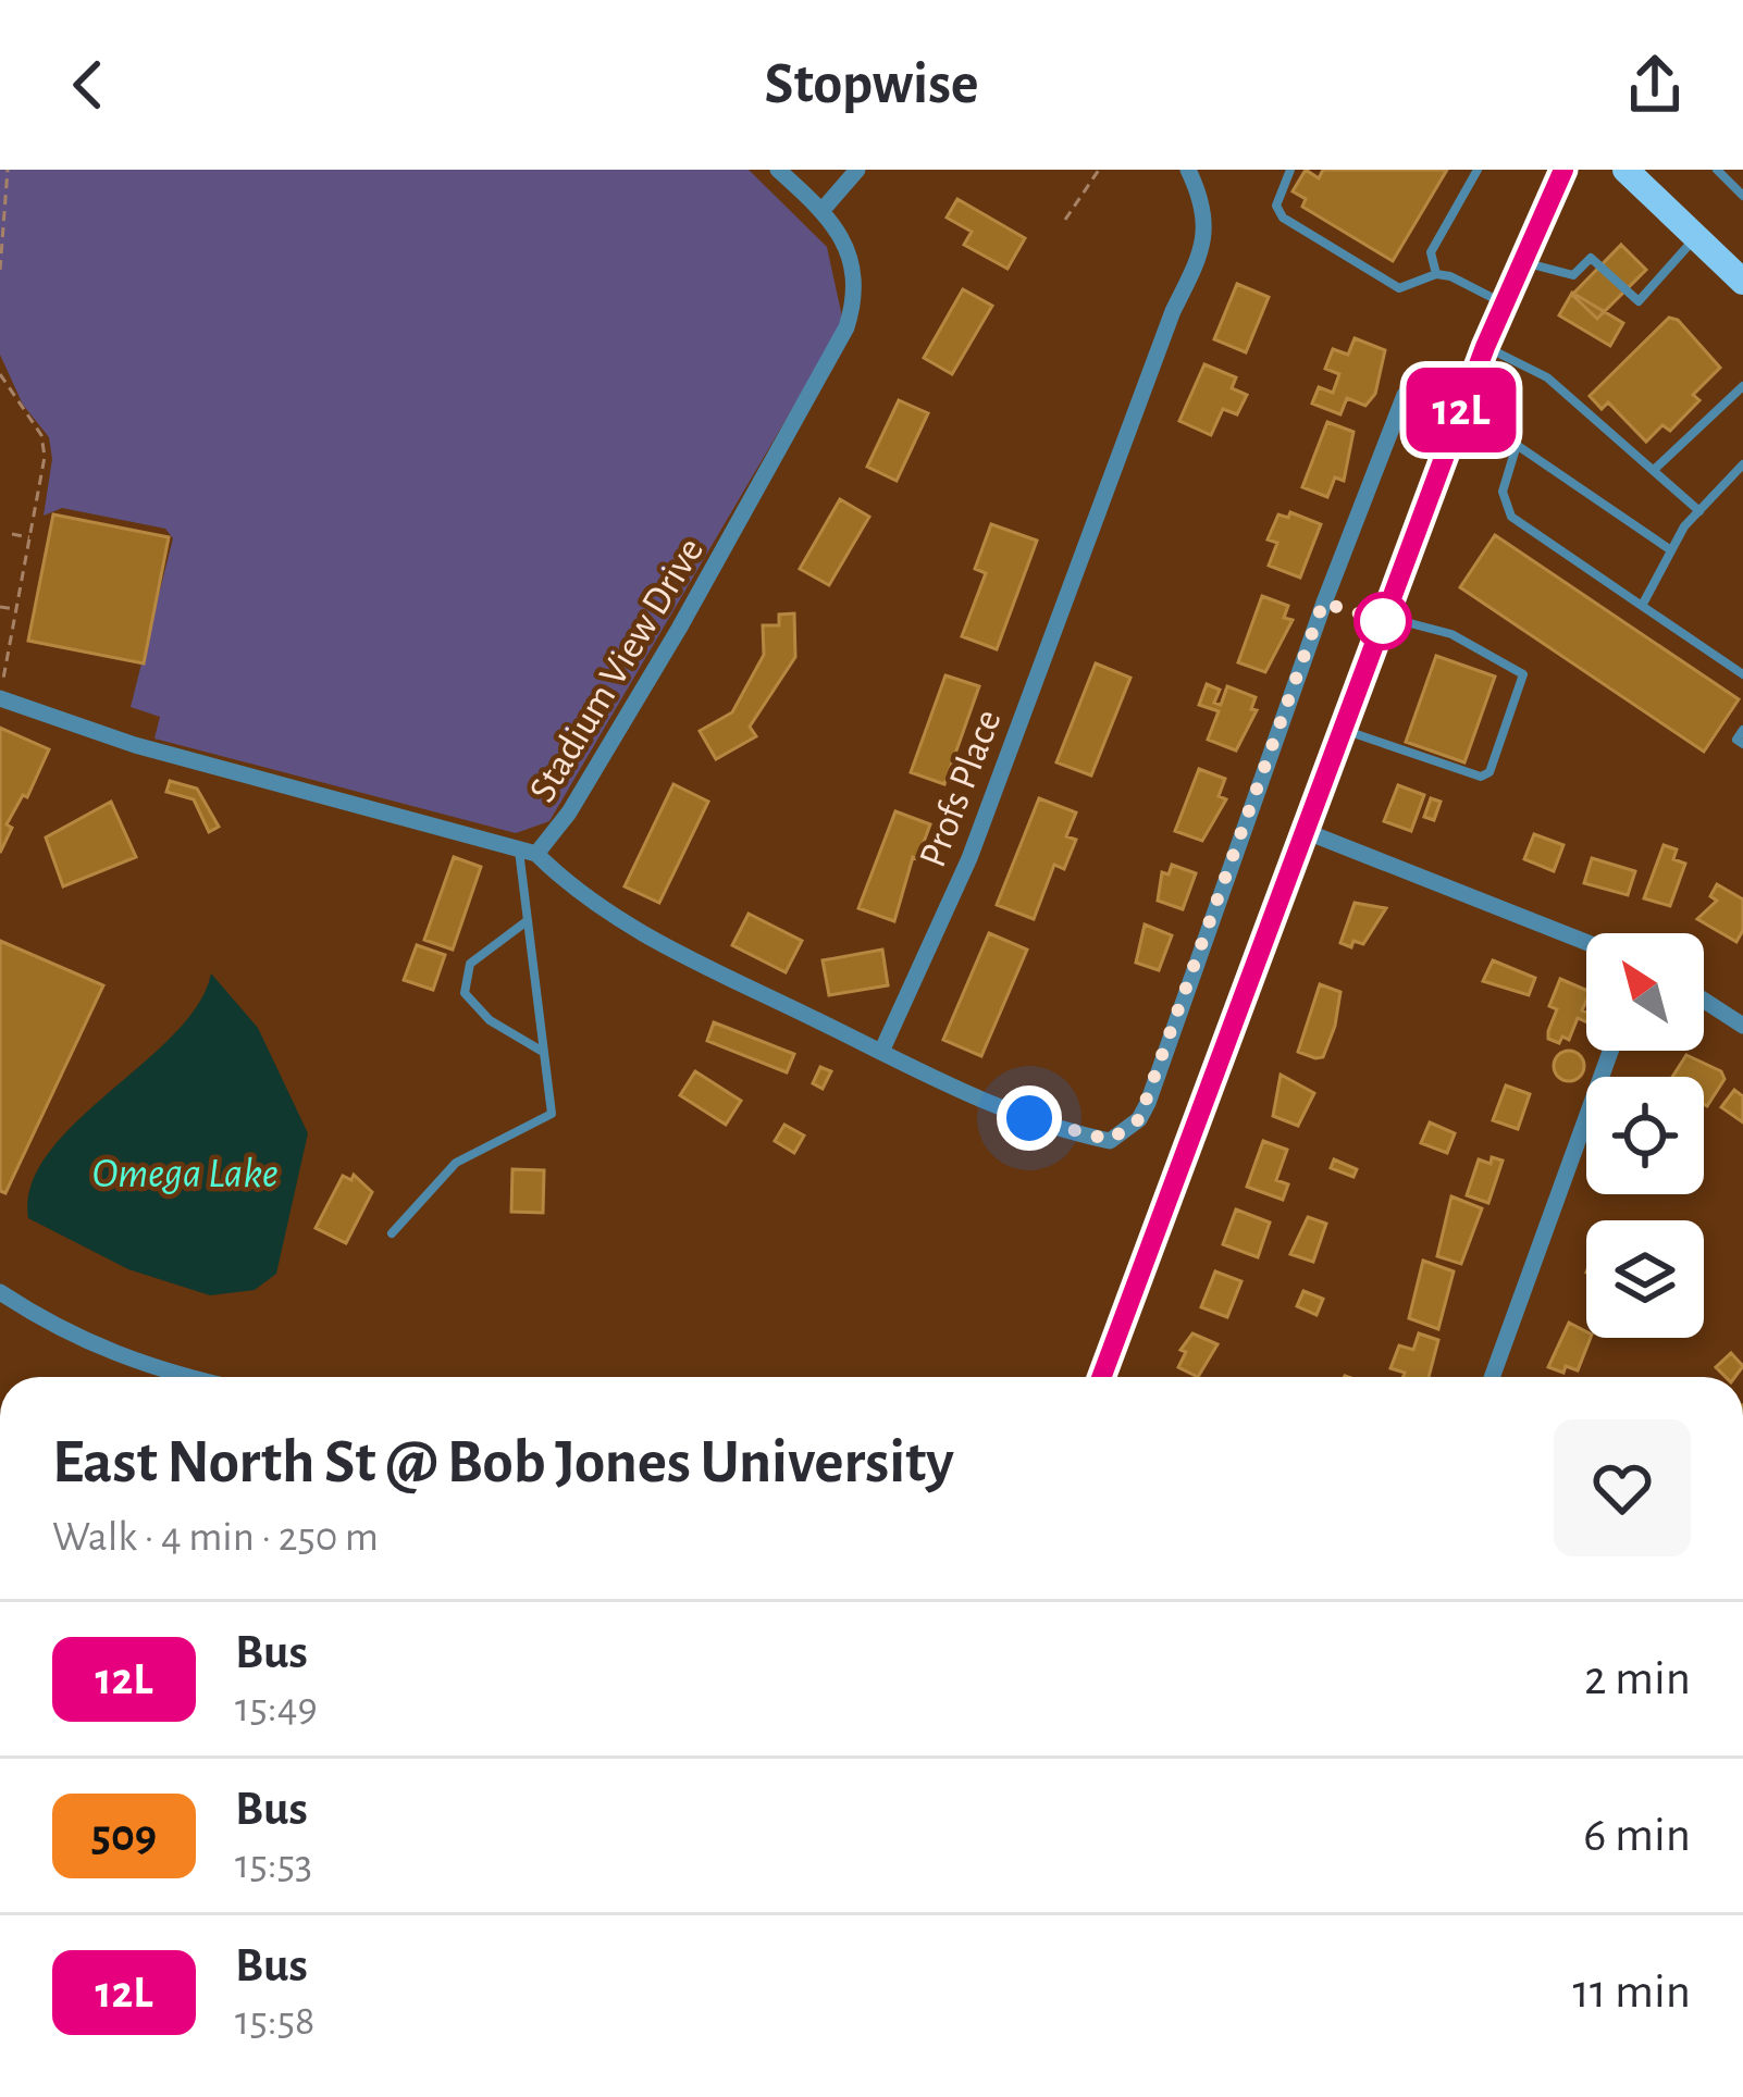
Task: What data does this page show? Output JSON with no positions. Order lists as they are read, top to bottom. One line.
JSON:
{"streets":{"street":["Stadium View Drive","Profs Place"]},"water":["Omega Lake"],"lines":["bus line 12L"],"north":"top left","page":{"header":"Stopwise","on_map":"12L","heading":["East North St @ Bob Jones University","Walk · 4 min · 250 m"],"list":[{"mark":"12L","name":"Bus","note":"15:49","value":"2 min"},{"mark":"509","name":"Bus","note":"15:53","value":"6 min"},{"mark":"12L","name":"Bus","note":"15:58","value":"11 min"}]}}
